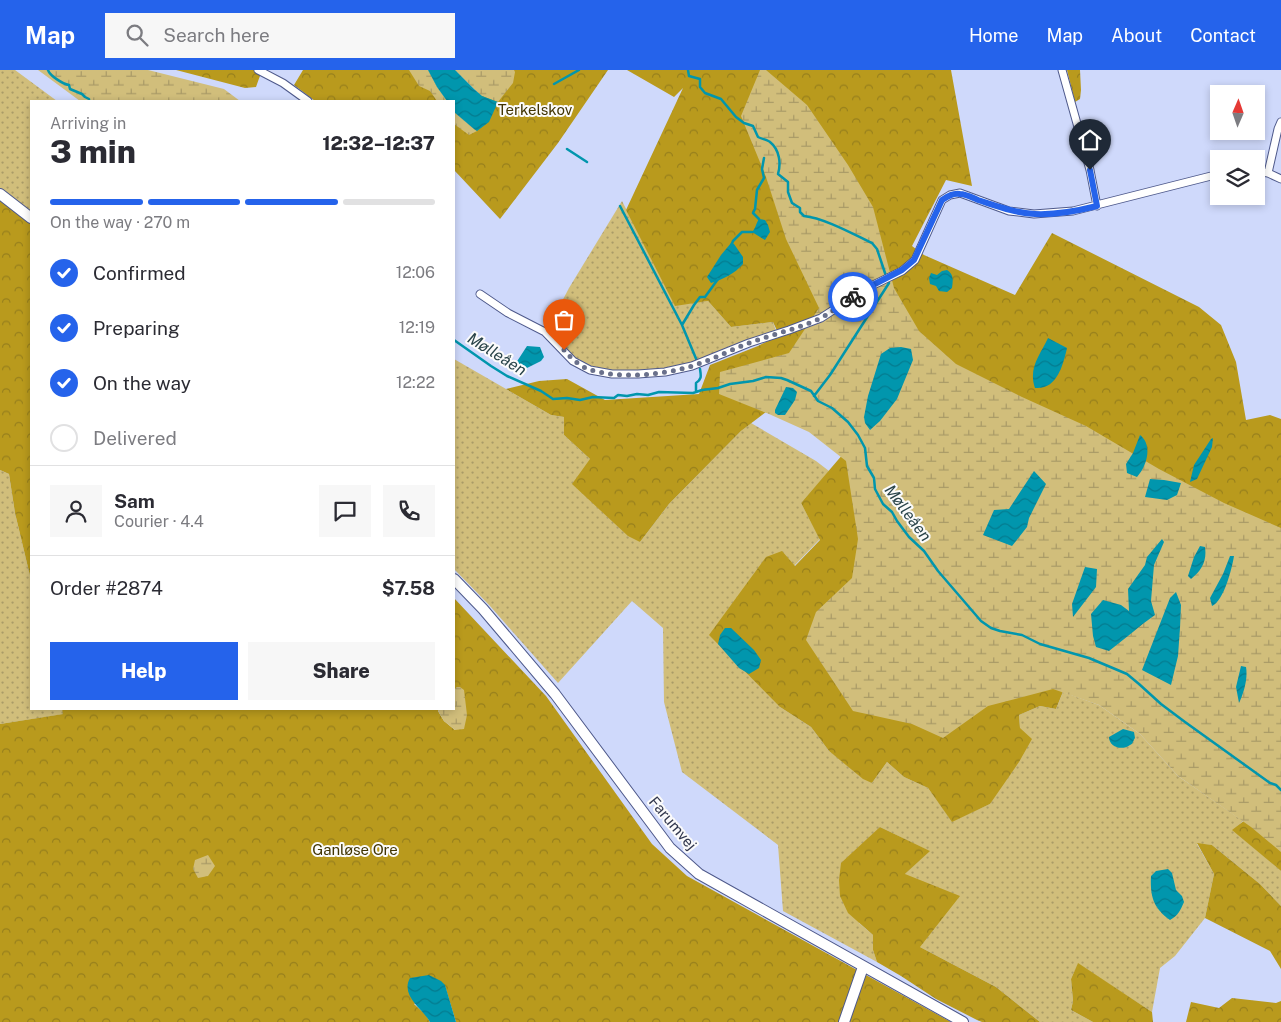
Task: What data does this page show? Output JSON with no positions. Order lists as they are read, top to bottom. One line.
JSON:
{"streets":{"street":["Farumvej"]},"water":["Mølleåen"],"parks":["Terkelskov","Ganløse Ore"],"north":"top","page":{"header":"Map","search":"Search here","nav":["Home","Map","About","Contact"],"heading":["3 min","Arriving in","12:32–12:37"],"panel":["Sam","Courier · 4.4","Order #2874","$7.58"],"bar":"On the way · 270 m","list":[["Confirmed","12:06"],["Preparing","12:19"],["On the way","12:22"],"Delivered"],"buttons":["Help","Share"]}}
